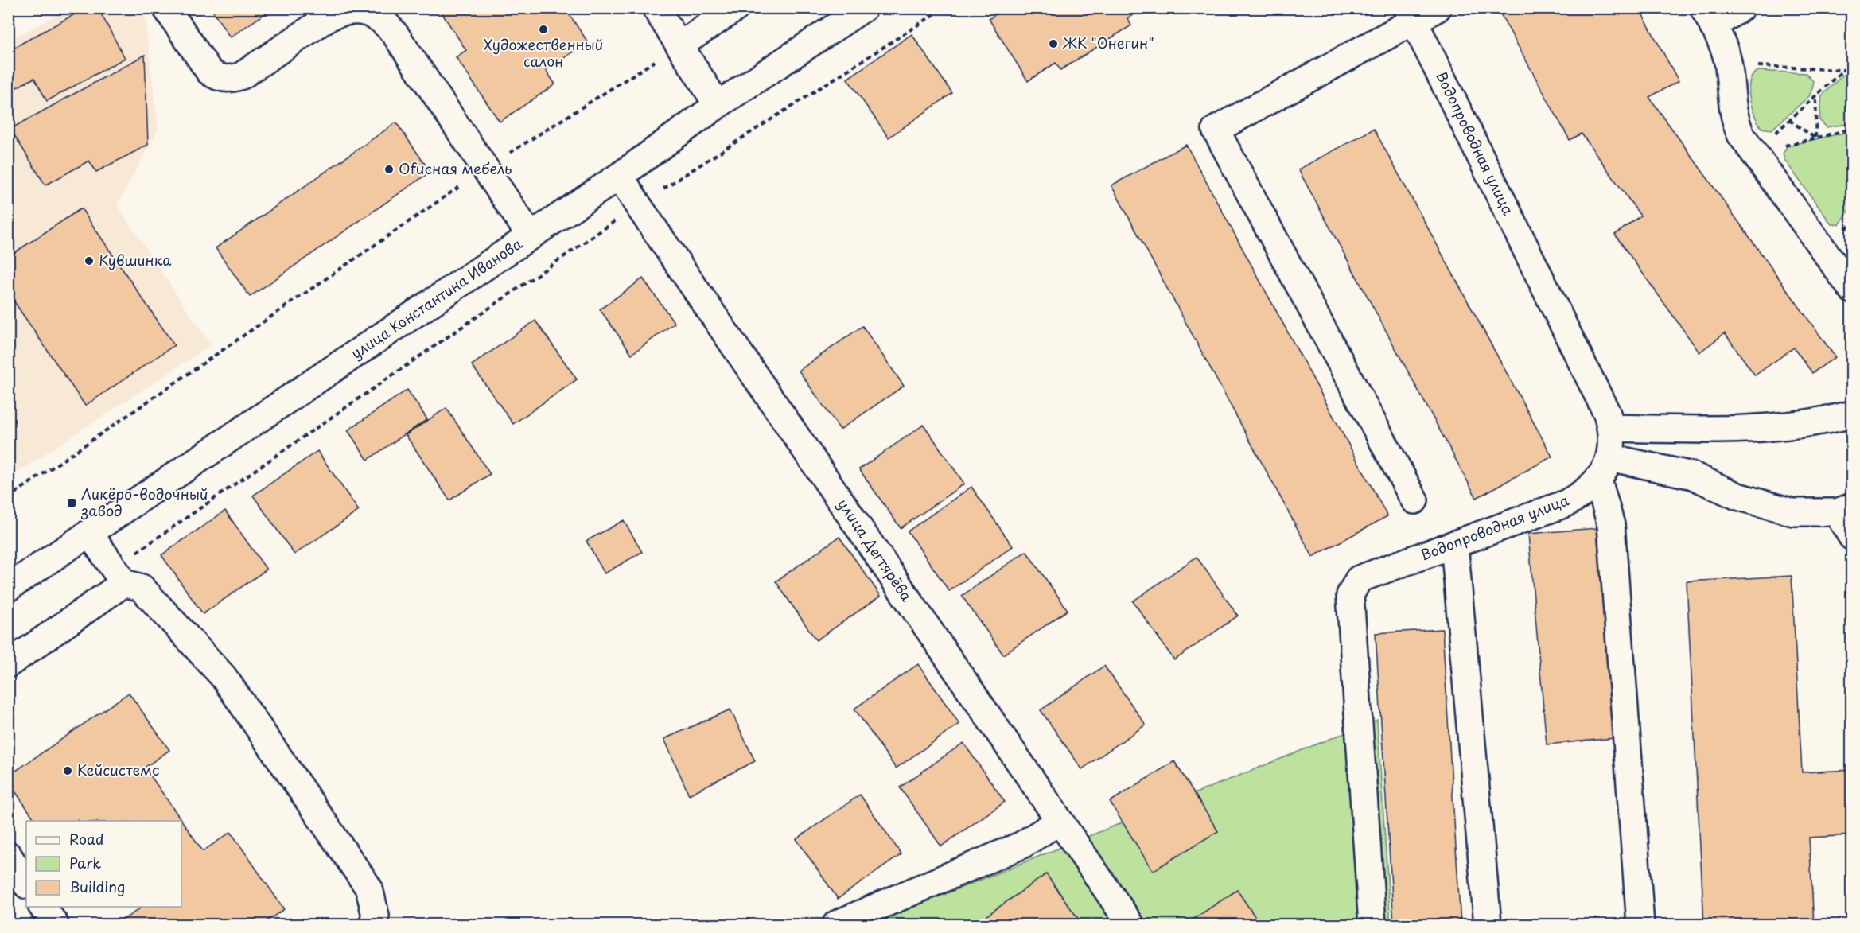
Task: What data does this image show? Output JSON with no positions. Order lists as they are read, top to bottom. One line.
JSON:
{"streets":{"street":["Водопроводная улица","улица Константина Иванова","улица Дегтярёва"]},"crossings":[["улица Константина Иванова","улица Дегтярёва"]],"places":{"other":["Художественный салон","ЖК \"Онегин\"","Оfисная мебель","Кувшинка","Кейсистемс"],"transit":["Ликёро-водочный завод"]},"legend":["Road","Park","Building"]}
